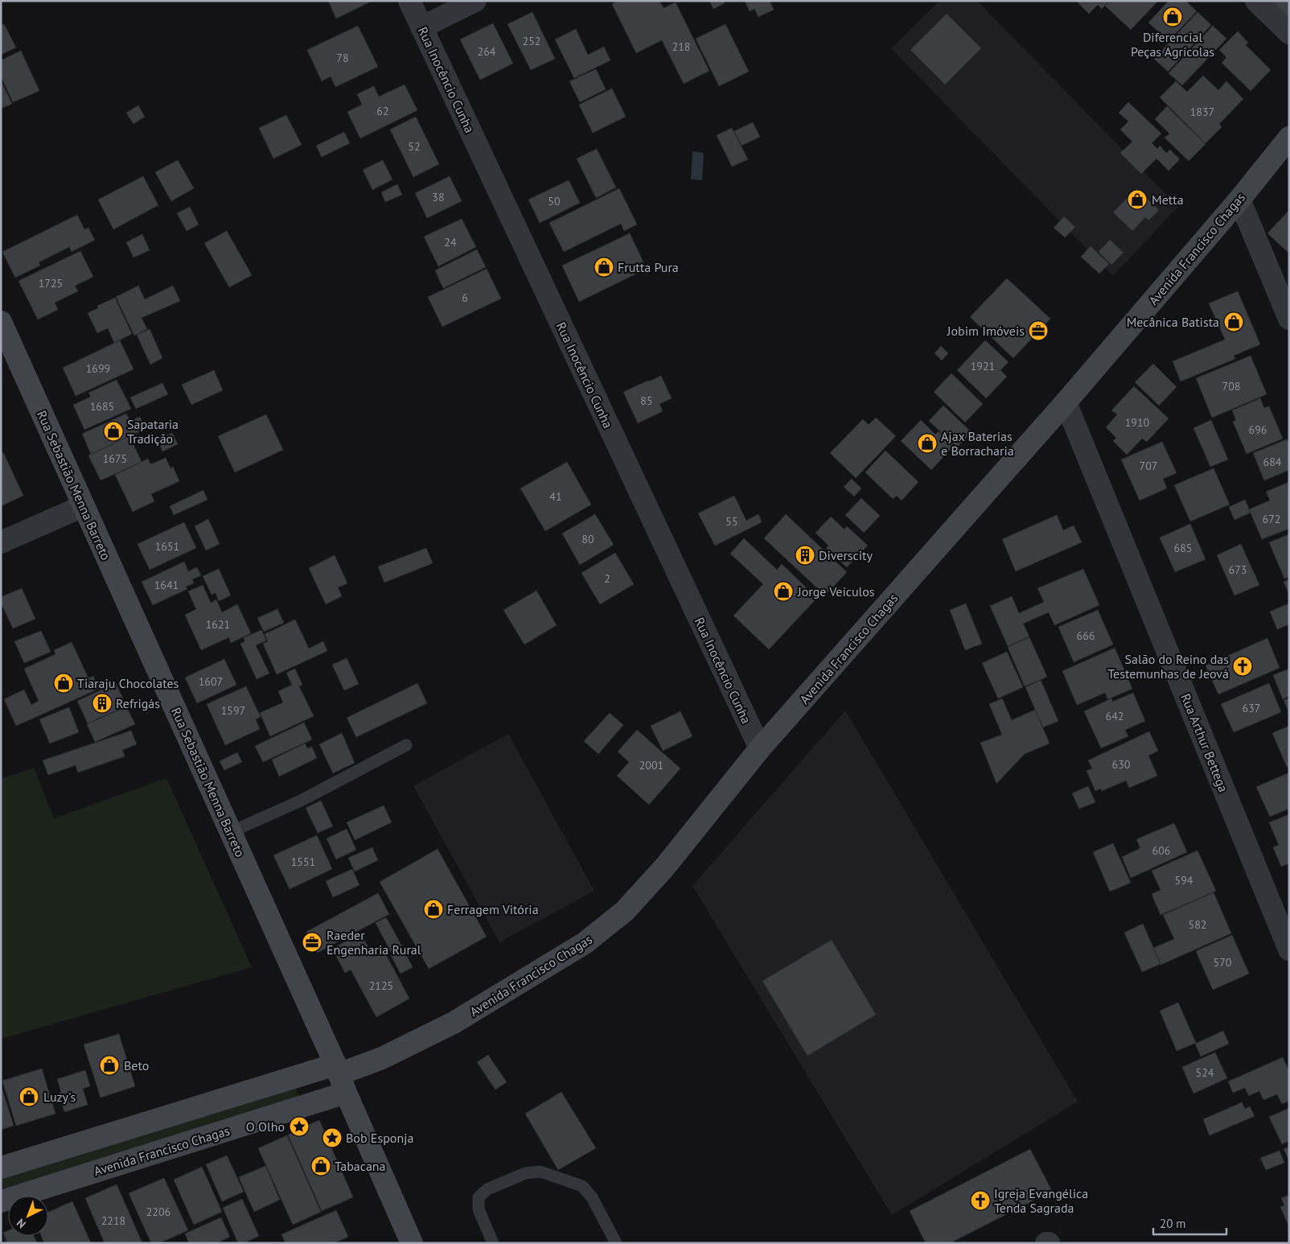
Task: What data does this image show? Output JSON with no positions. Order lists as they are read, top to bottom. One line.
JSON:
{"streets":{"main road":["Avenida Francisco Chagas","Rua Sebastião Menna Barreto"],"street":["Rua Inocêncio Cunha","Rua Arthur Bettega"]},"crossings":[["Rua Inocêncio Cunha","Avenida Francisco Chagas"],["Avenida Francisco Chagas","Rua Sebastião Menna Barreto"],["Avenida Francisco Chagas","Rua Arthur Bettega"]],"places":{"shop":["Diferencial Peças Agrícolas","Metta","Frutta Pura","Mecânica Batista","Sapataria Tradição","Ajax Baterias e Borracharia","Jorge Veículos","Tiaraju Chocolates","Ferragem Vitória","Beto","Luzy's","Tabacana"],"office":["Jobim Imóveis","Raeder Engenharia Rural"],"building":["Diverscity","Refrigás"],"church":["Salão do Reino das Testemunhas de Jeová","Igreja Evangélica Tenda Sagrada"],"place":["O Olho","Bob Esponja"]},"house_numbers":["252","218","264","78","62","1837","52","38","50","24","1725","6","1921","1699","708","85","1685","1910","696","1675","684","707","41","672","55","80","1651","685","673","2","1641","1621","666","1607","637","1597","642","630","2001","606","1551","594","582","570","2125","524","2206","2218"],"scale_bar":"20 m","north":"bottom left"}
